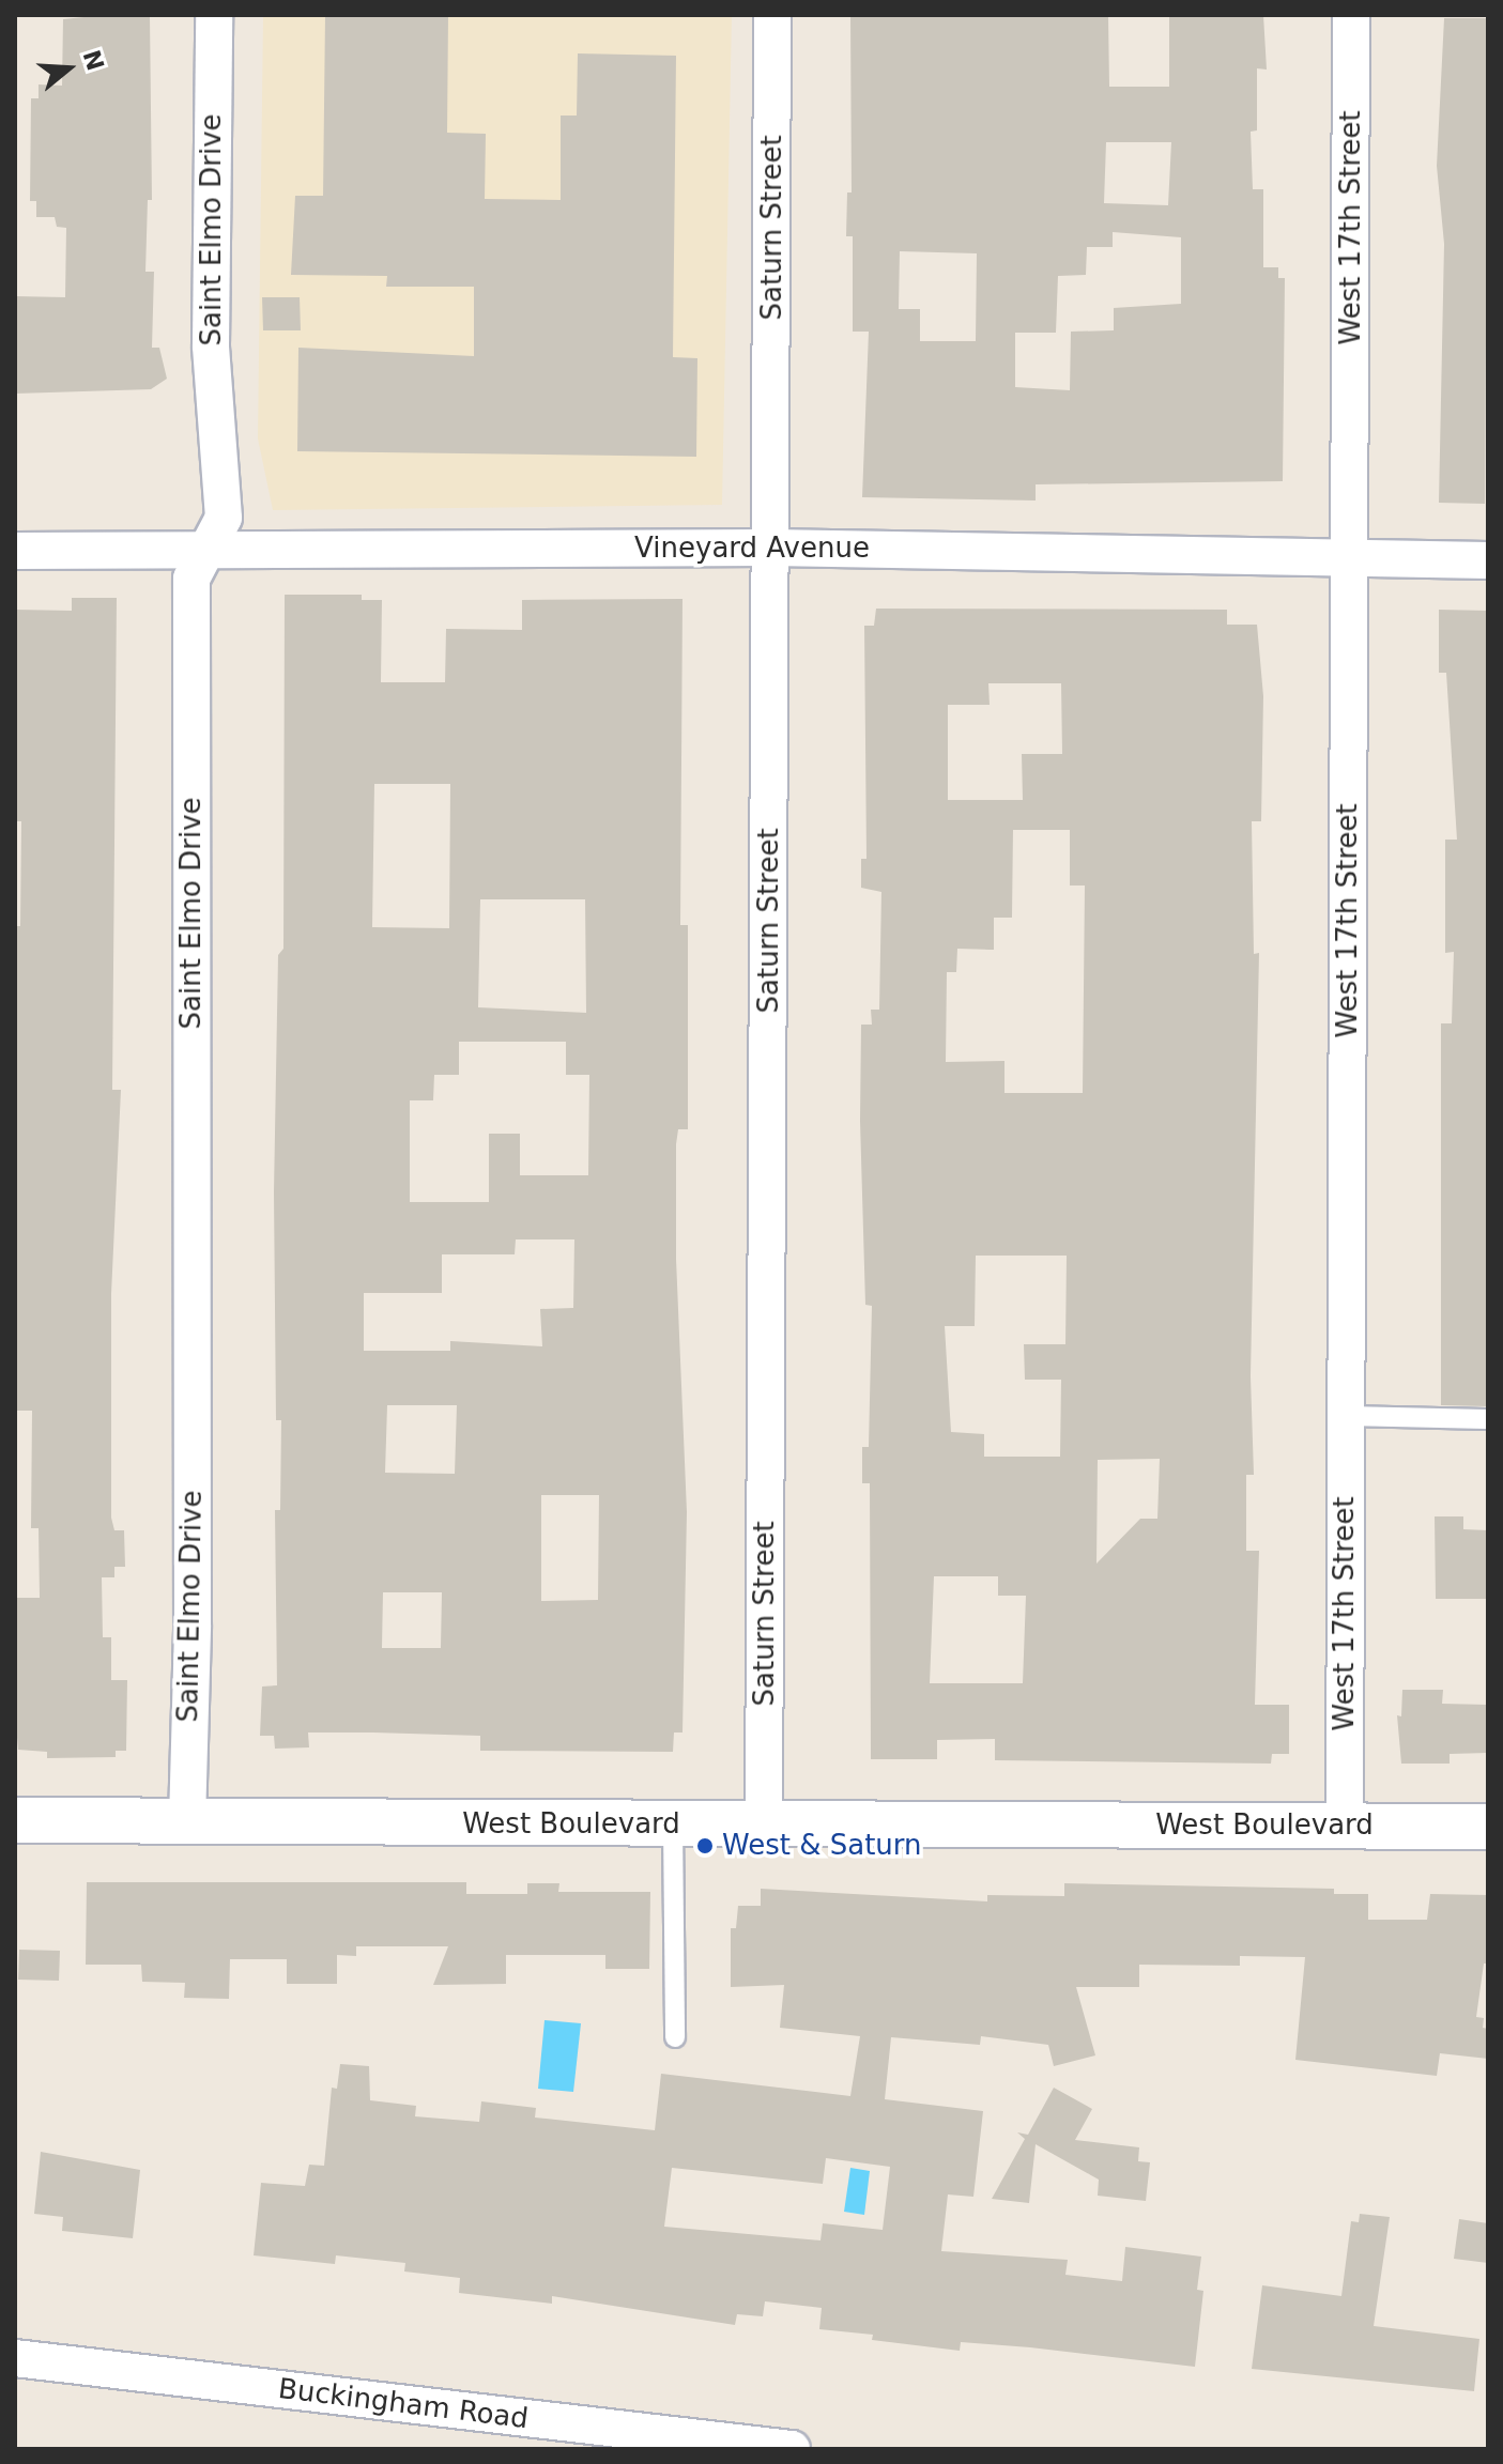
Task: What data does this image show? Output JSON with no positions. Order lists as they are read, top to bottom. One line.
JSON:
{"streets":{"street":["Saturn Street","West 17th Street","Saint Elmo Drive","Vineyard Avenue","West Boulevard","Buckingham Road"]},"crossings":[["Saturn Street","Vineyard Avenue"],["Saturn Street","West Boulevard"],["West 17th Street","Vineyard Avenue"],["West 17th Street","West Boulevard"],["Saint Elmo Drive","Vineyard Avenue"],["Saint Elmo Drive","West Boulevard"]],"places":["West & Saturn"],"north":"right"}
